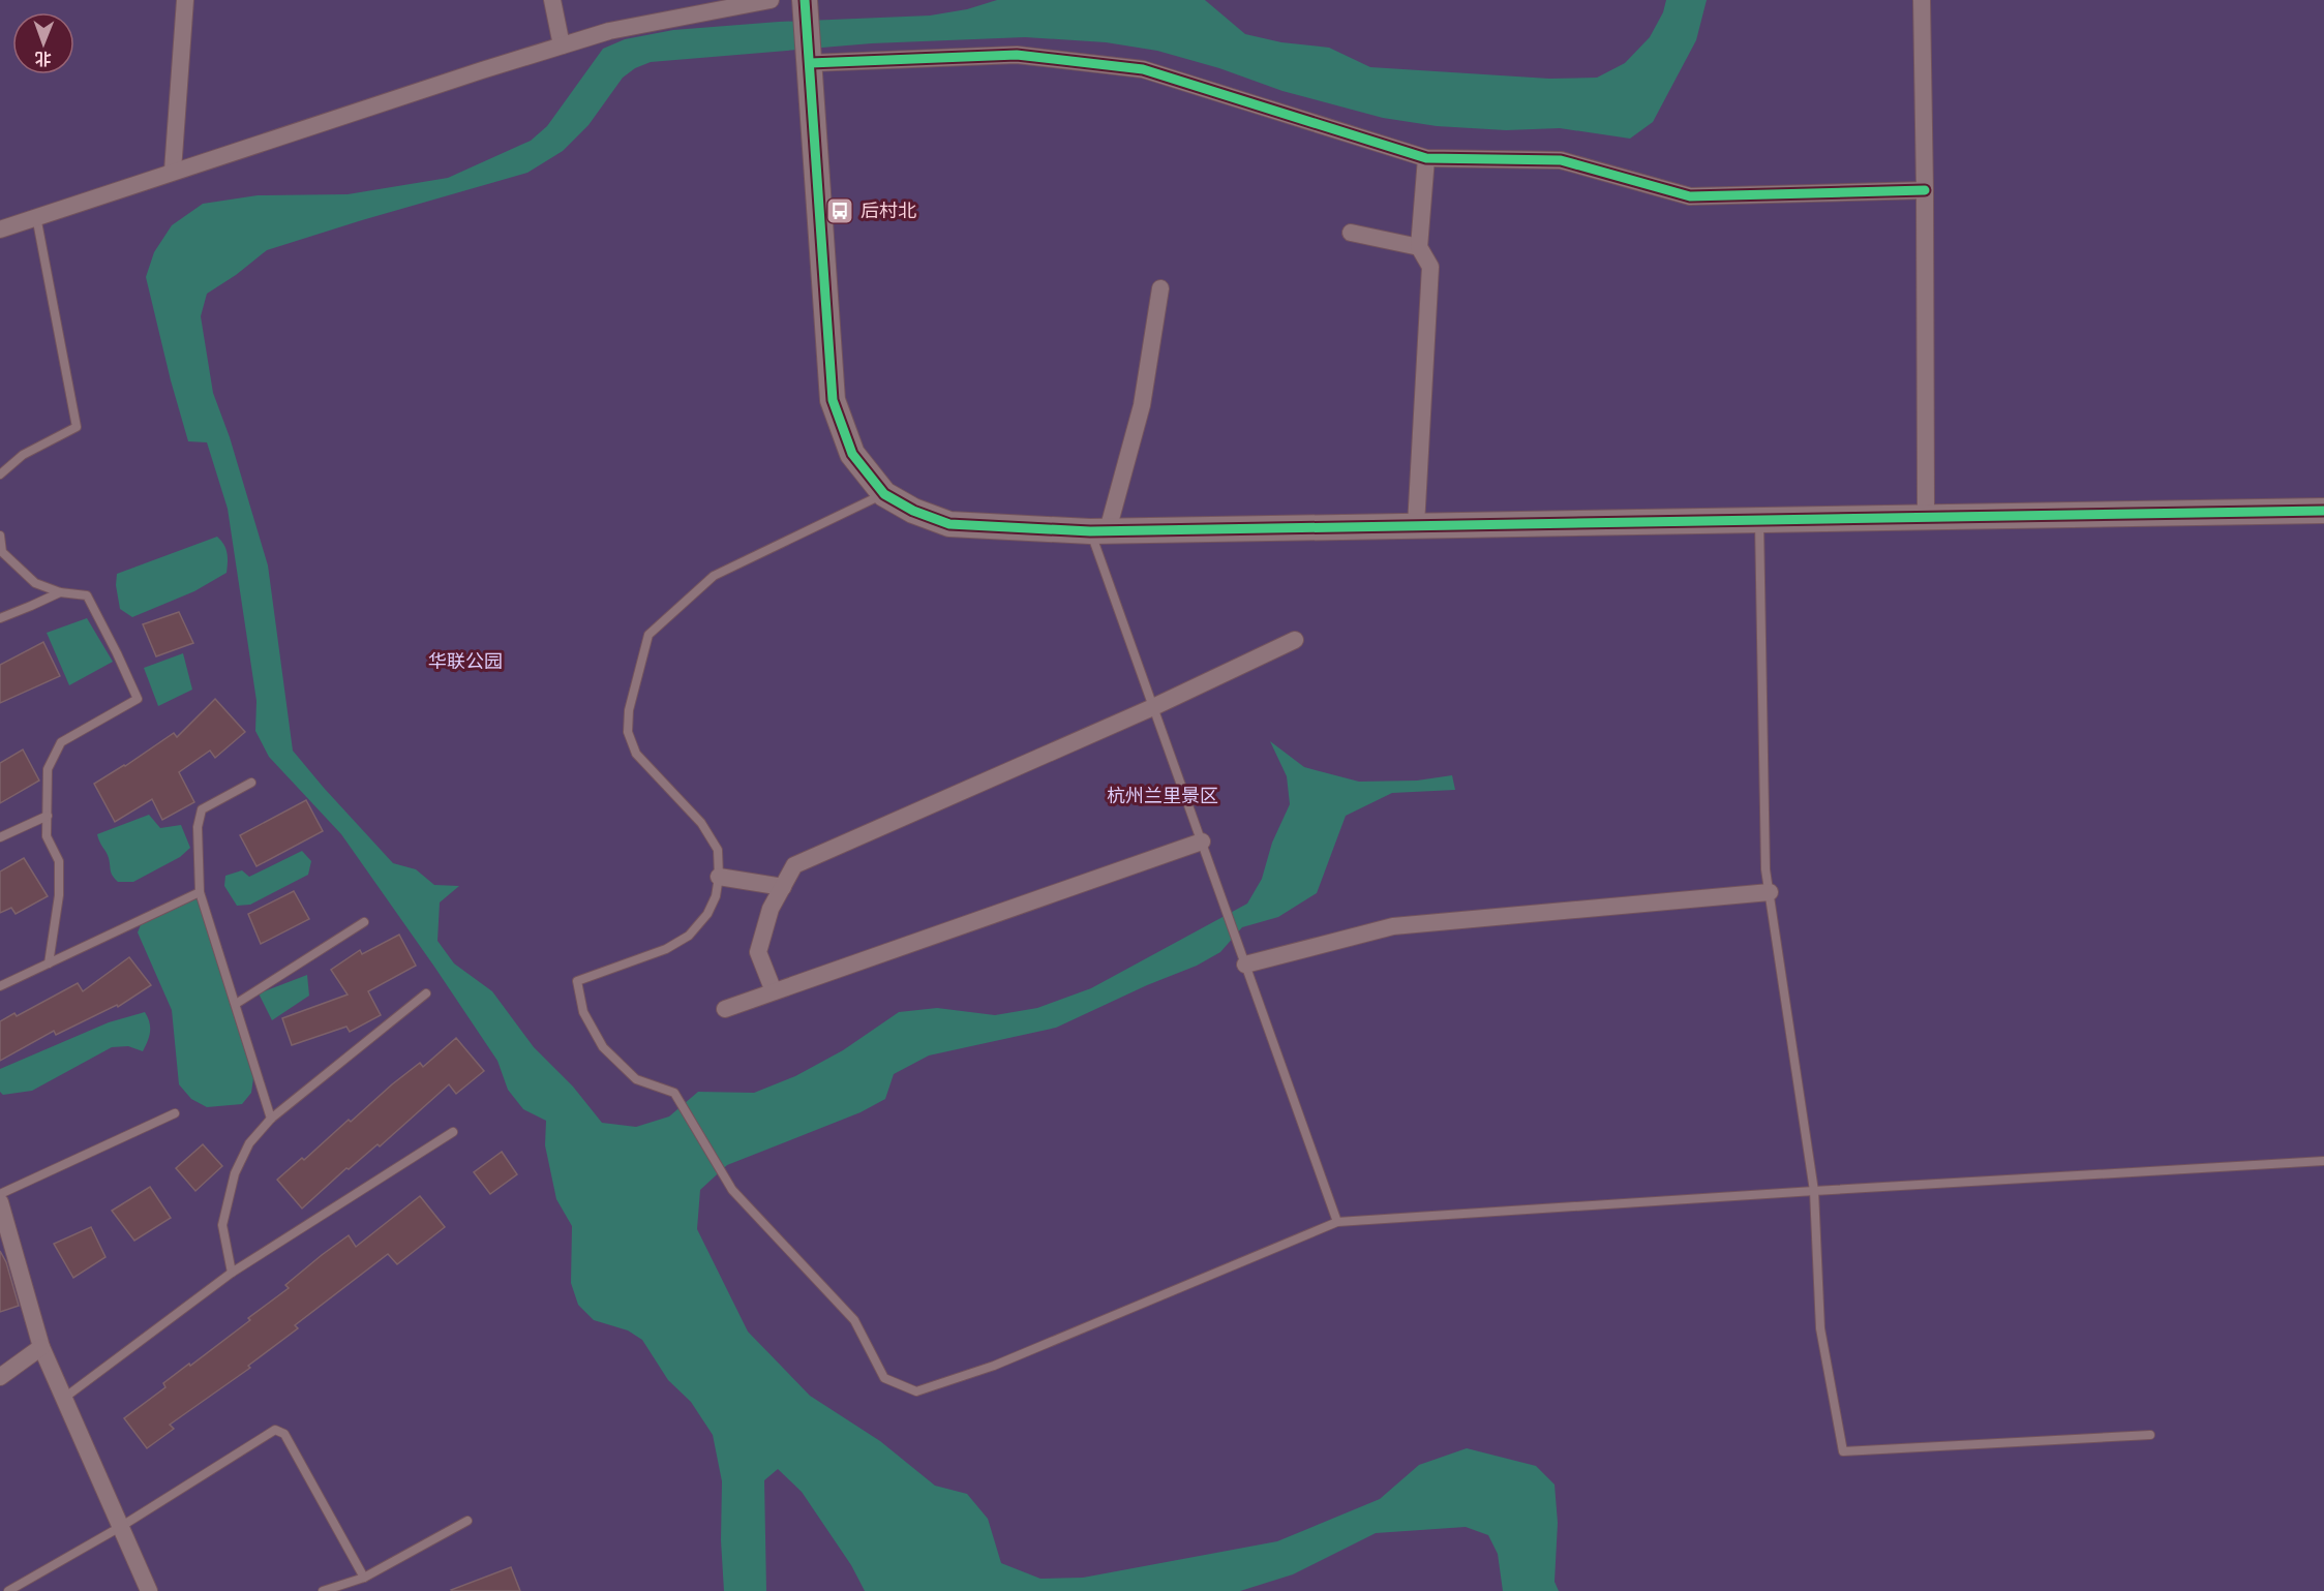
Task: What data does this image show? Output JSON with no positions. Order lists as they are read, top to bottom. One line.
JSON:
{"parks":["华联公园","杭州兰里景区"],"places":{"bus stop":["后村北"]},"north":"bottom"}
